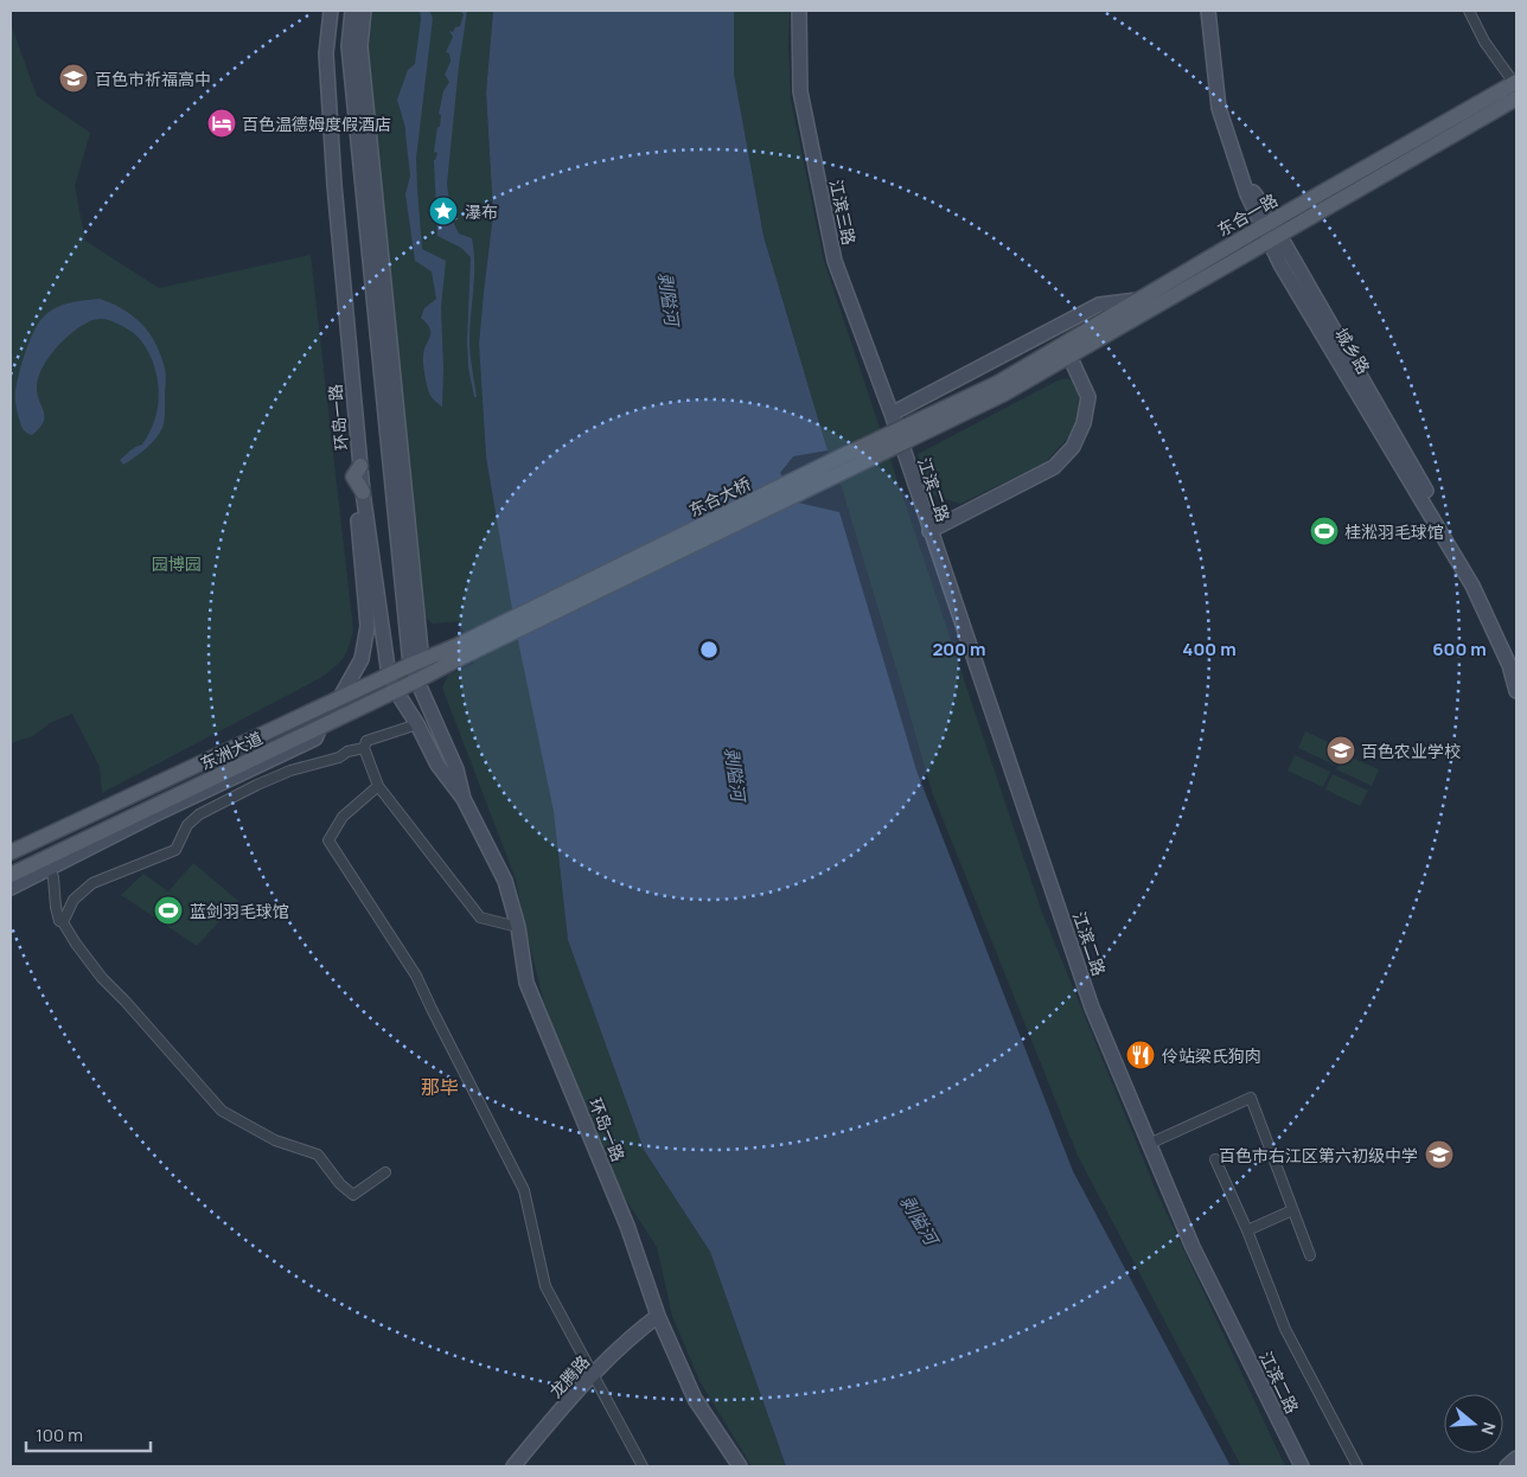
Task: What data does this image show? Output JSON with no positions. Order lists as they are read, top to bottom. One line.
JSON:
{"streets":{"main road":["江滨三路","东合一路","城乡路","环岛一路","江滨二路","东合大桥","东洲大道","龙腾路"]},"crossings":[["江滨三路","江滨二路"],["东合一路","城乡路"],["东合一路","东合大桥"],["环岛一路","东洲大道"],["环岛一路","龙腾路"],["东合大桥","东洲大道"]],"districts":["那毕"],"water":["剥隘河"],"parks":["园博园"],"places":{"school or university":["百色市祈福高中","百色农业学校","百色市右江区第六初级中学"],"hotel":["百色温德姆度假酒店"],"place":["瀑布"],"sports":["桂淞羽毛球馆","蓝剑羽毛球馆"],"restaurant":["伶站梁氏狗肉"]},"scale_bar":"100 m","north":"right","rings":["200 m","400 m","600 m"]}
